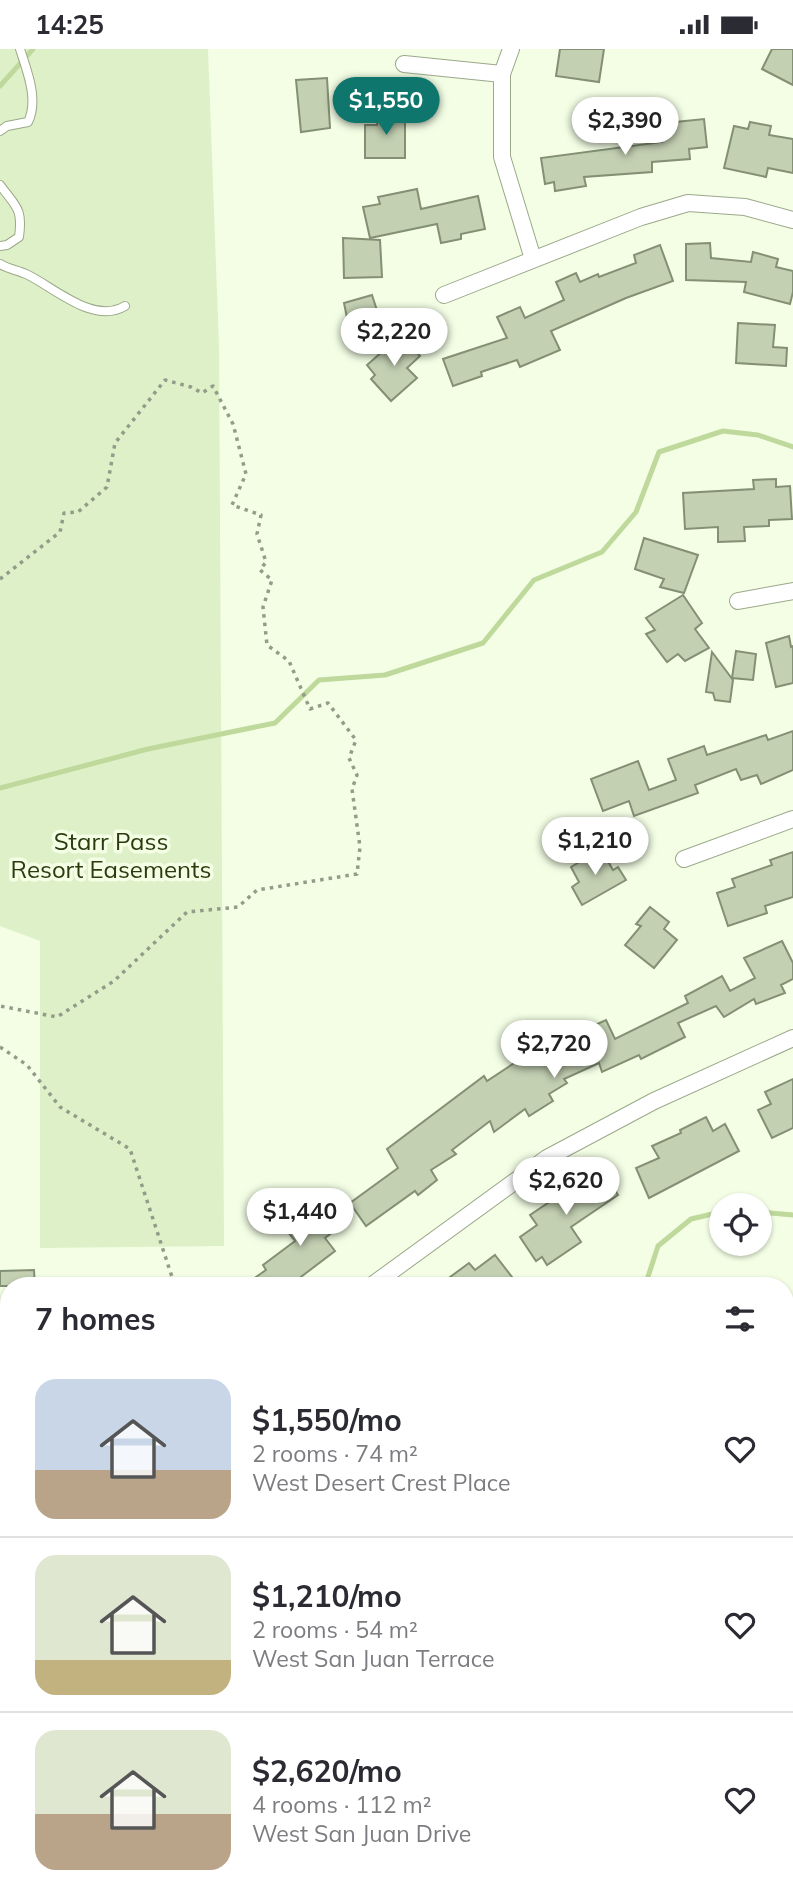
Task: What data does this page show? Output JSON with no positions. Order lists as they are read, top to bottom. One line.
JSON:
{"parks":["Starr Pass Resort Easements"],"page":{"status":"14:25","price":["$1,550","$2,390","$2,220","$1,210","$2,720","$2,620","$1,440"],"heading":"7 homes","list":[{"name":"$1,550/mo","note":"2 rooms · 74 m² · West Desert Crest Place"},{"name":"$1,210/mo","note":"2 rooms · 54 m² · West San Juan Terrace"},{"name":"$2,620/mo","note":"4 rooms · 112 m² · West San Juan Drive"}]}}
